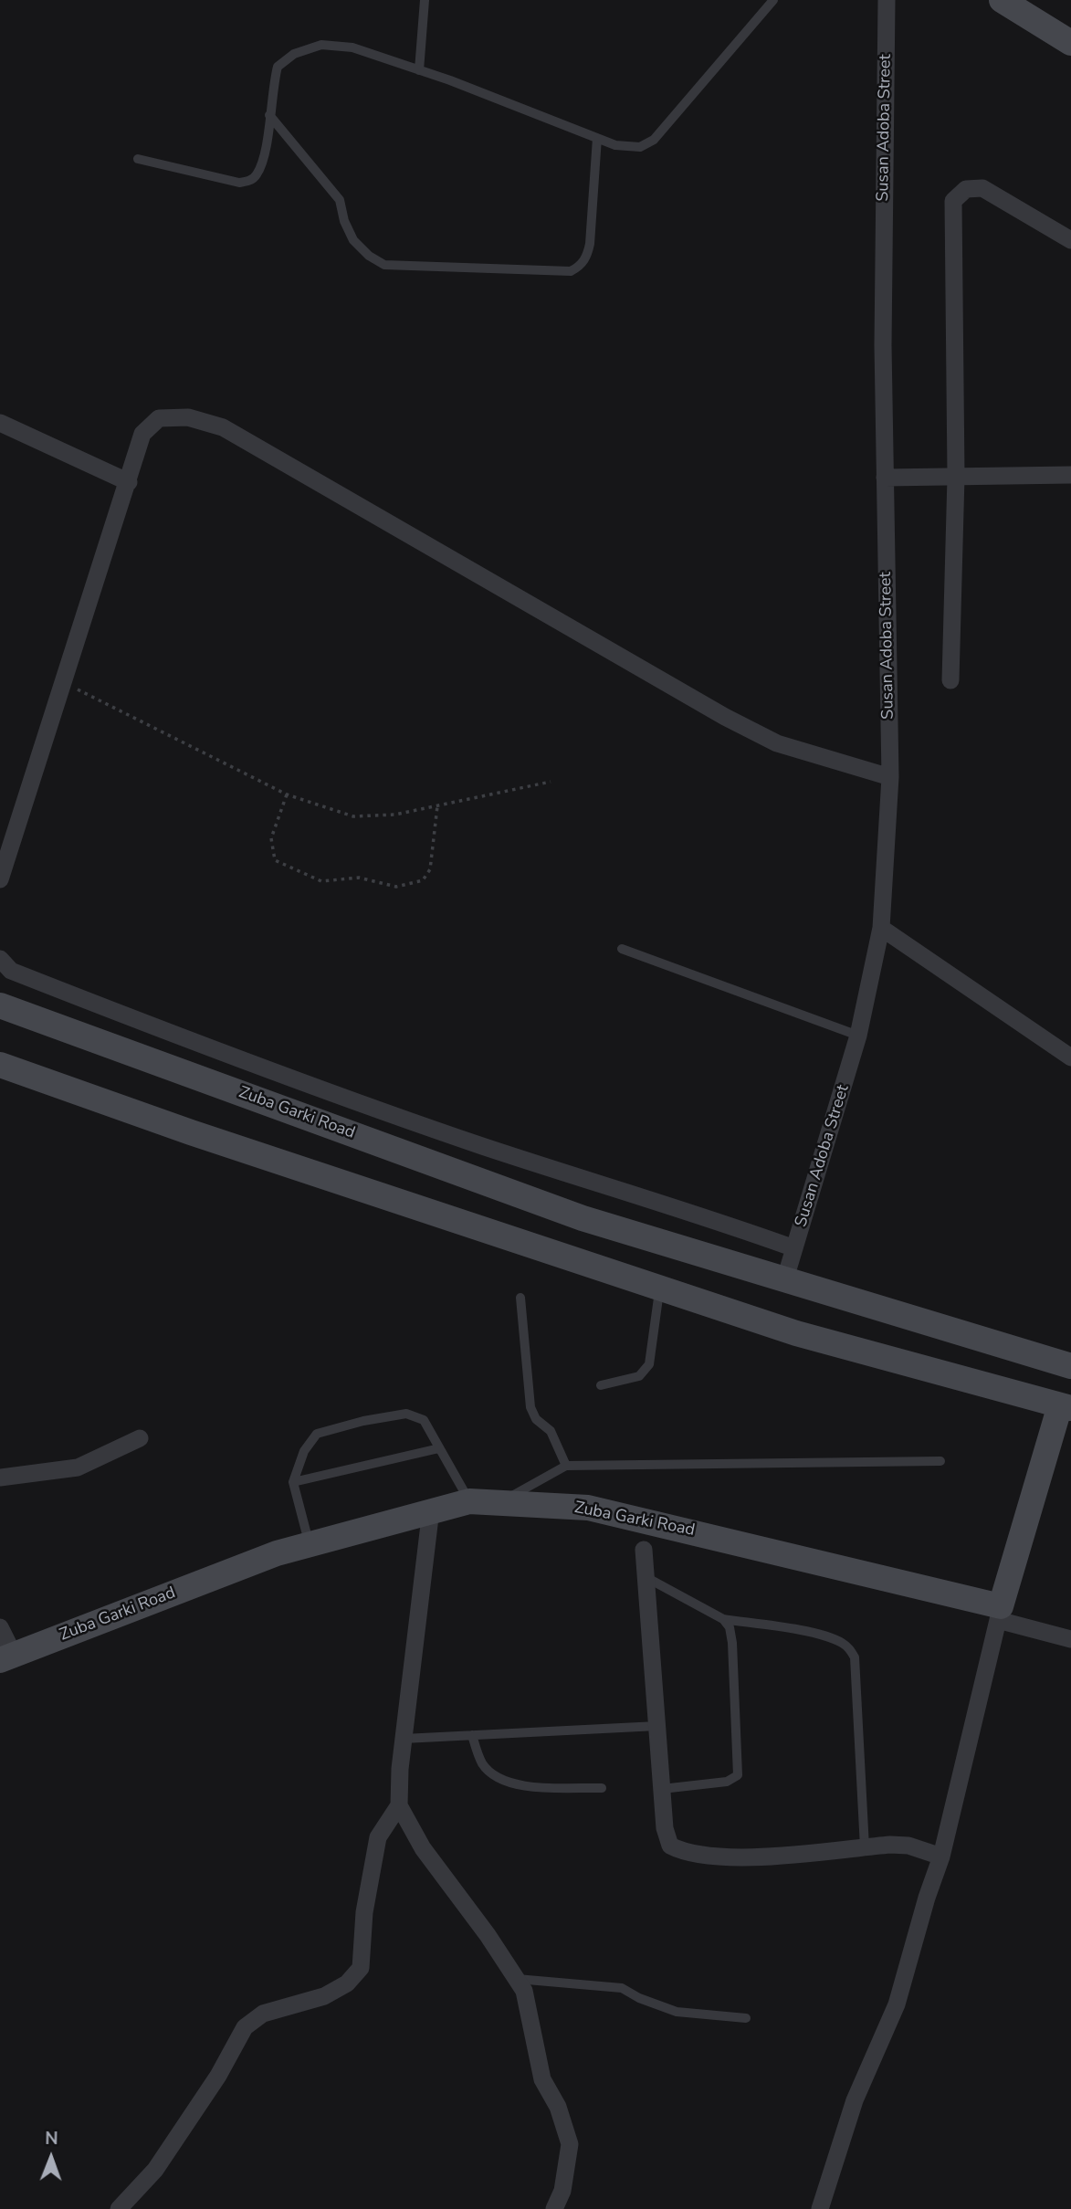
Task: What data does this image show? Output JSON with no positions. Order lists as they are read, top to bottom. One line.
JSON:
{"streets":{"main road":["Zuba Garki Road"],"street":["Susan Adoba Street"]},"crossings":[["Susan Adoba Street","Zuba Garki Road"]],"north":"top"}
